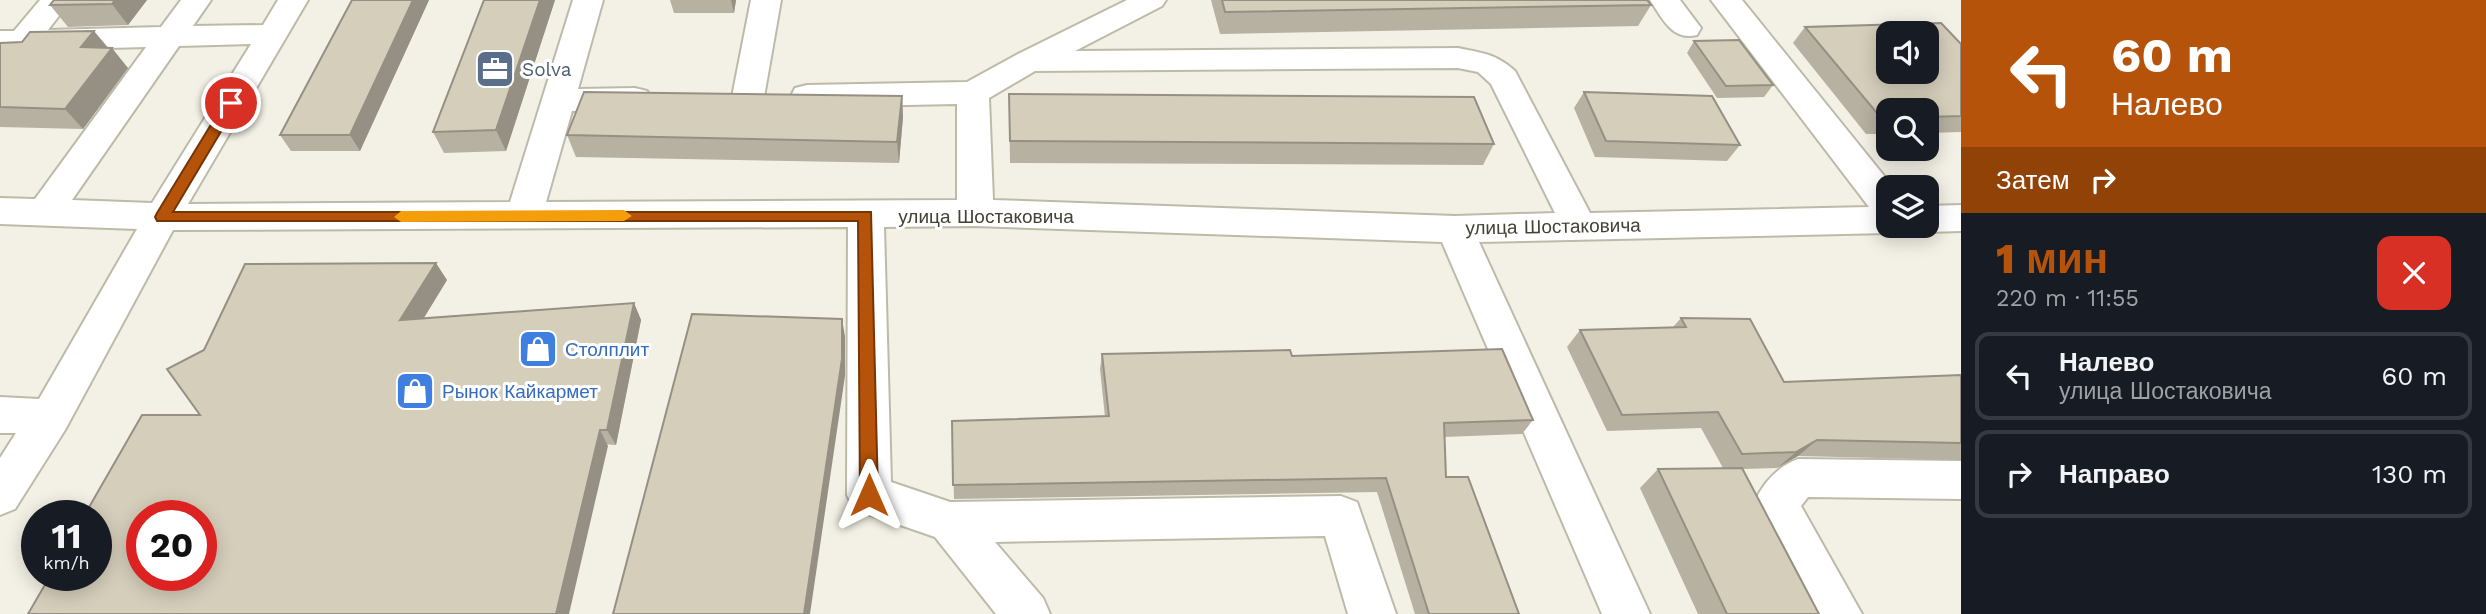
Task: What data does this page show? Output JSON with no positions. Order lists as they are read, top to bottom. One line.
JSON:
{"streets":{"street":["улица Шостаковича"]},"places":{"office":["Solva"],"shop":["Столплит","Рынок Кайкармет"]},"page":{"turn":["60 m","Налево"],"then":"Затем","heading":["1 мин","220 m · 11:55"],"list":[{"name":"Налево","note":"улица Шостаковича","value":"60 m"},{"name":"Направо","value":"130 m"}],"speed":"11 km/h","limit":"20"}}
